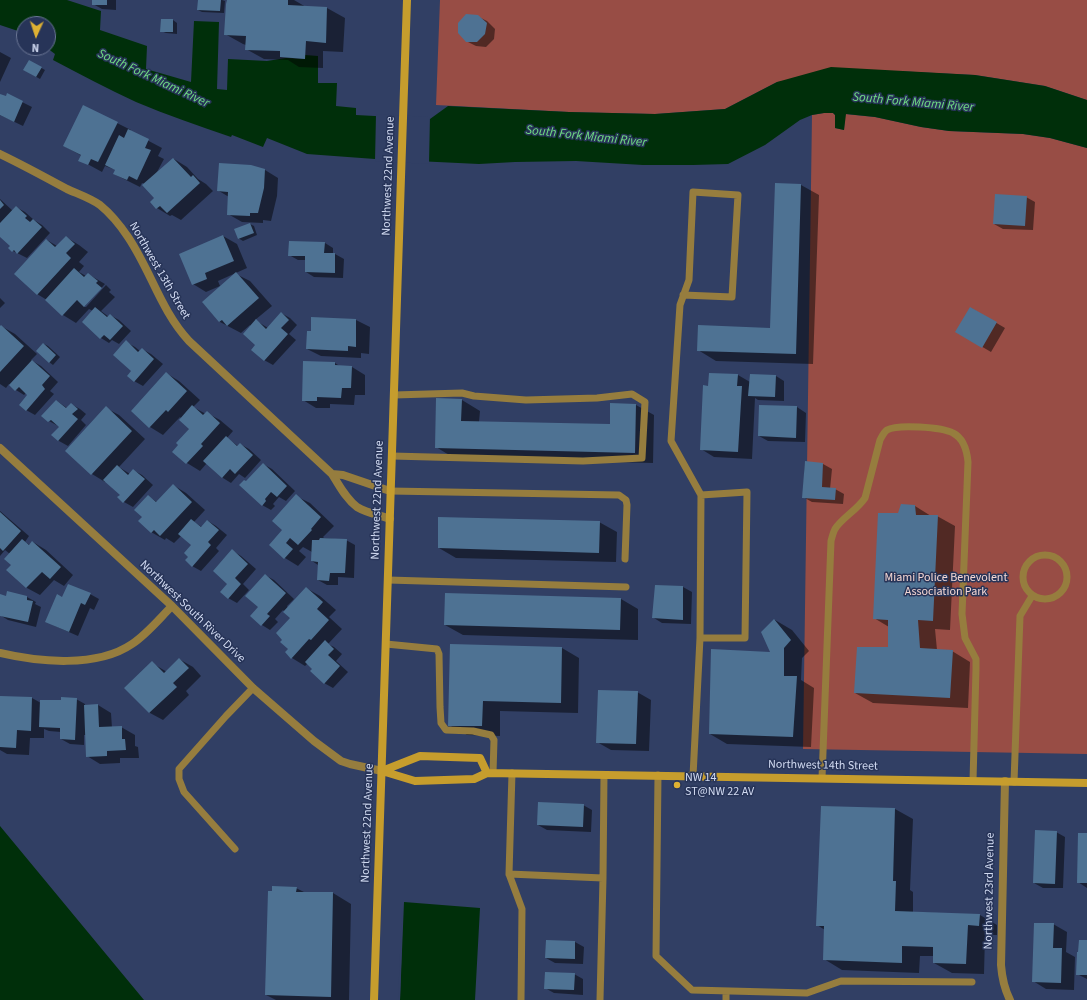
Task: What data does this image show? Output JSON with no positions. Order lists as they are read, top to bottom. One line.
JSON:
{"streets":{"main road":["Northwest 22nd Avenue","Northwest 14th Street"],"street":["Northwest 13th Street","Northwest South River Drive","Northwest 23rd Avenue"]},"crossings":[["Northwest 22nd Avenue","Northwest 13th Street"],["Northwest 22nd Avenue","Northwest South River Drive"],["Northwest 22nd Avenue","Northwest 14th Street"],["Northwest South River Drive","Northwest 14th Street"],["Northwest 14th Street","Northwest 23rd Avenue"]],"water":["South Fork Miami River"],"parks":["Miami Police Benevolent Association Park"],"places":["NW 14 ST@NW 22 AV"],"north":"bottom"}
